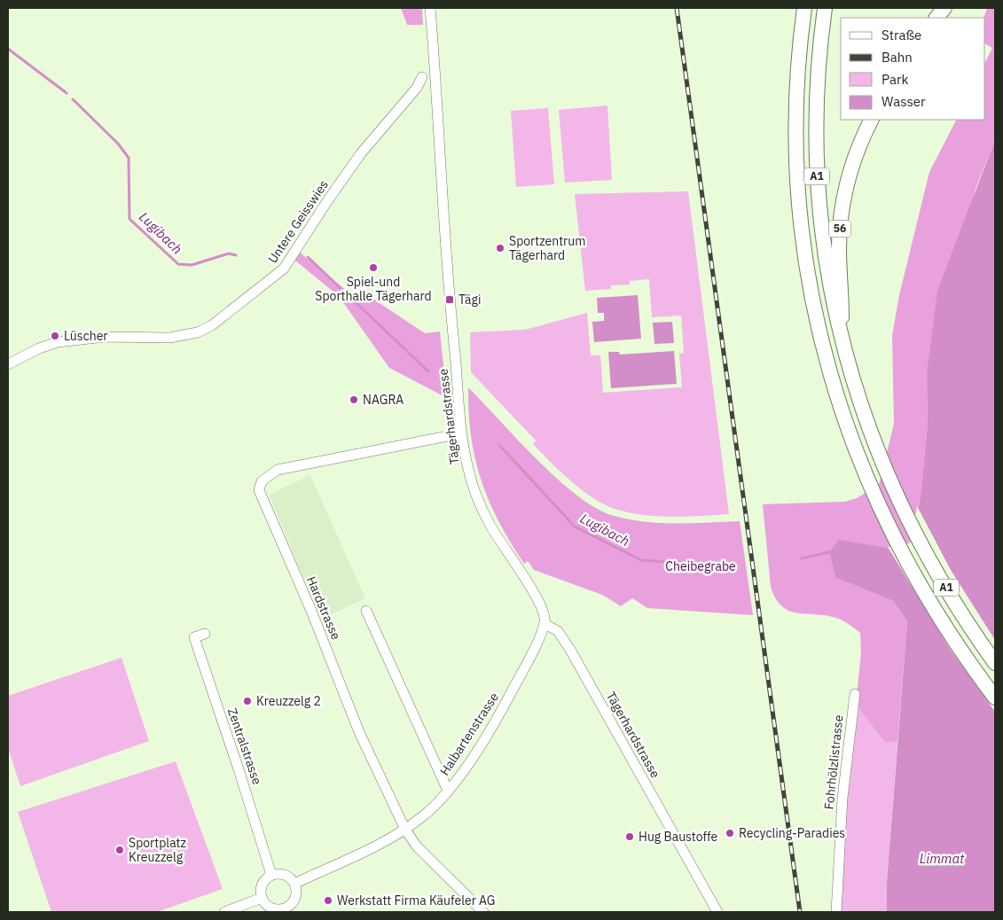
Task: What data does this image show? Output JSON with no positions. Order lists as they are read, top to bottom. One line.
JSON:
{"streets":{"highway":["A1","56"],"street":["Untere Geisswies","Tägerhardstrasse","Hardstrasse","Halbartenstrasse","Zentralstrasse","Fohrhölzlistrasse"]},"crossings":[["A1","56"],["Tägerhardstrasse","Hardstrasse"],["Tägerhardstrasse","Halbartenstrasse"],["Hardstrasse","Halbartenstrasse"],["Halbartenstrasse","Zentralstrasse"]],"water":["Lugibach","Limmat"],"parks":["Cheibegrabe"],"places":{"other":["Sportzentrum Tägerhard","Spiel-und Sporthalle Tägerhard","Lüscher","NAGRA","Kreuzzelg 2","Recycling-Paradies","Hug Baustoffe","Sportplatz Kreuzzelg","Werkstatt Firma Käufeler AG"],"transit":["Tägi"]},"legend":["Straße","Bahn","Park","Wasser"]}
